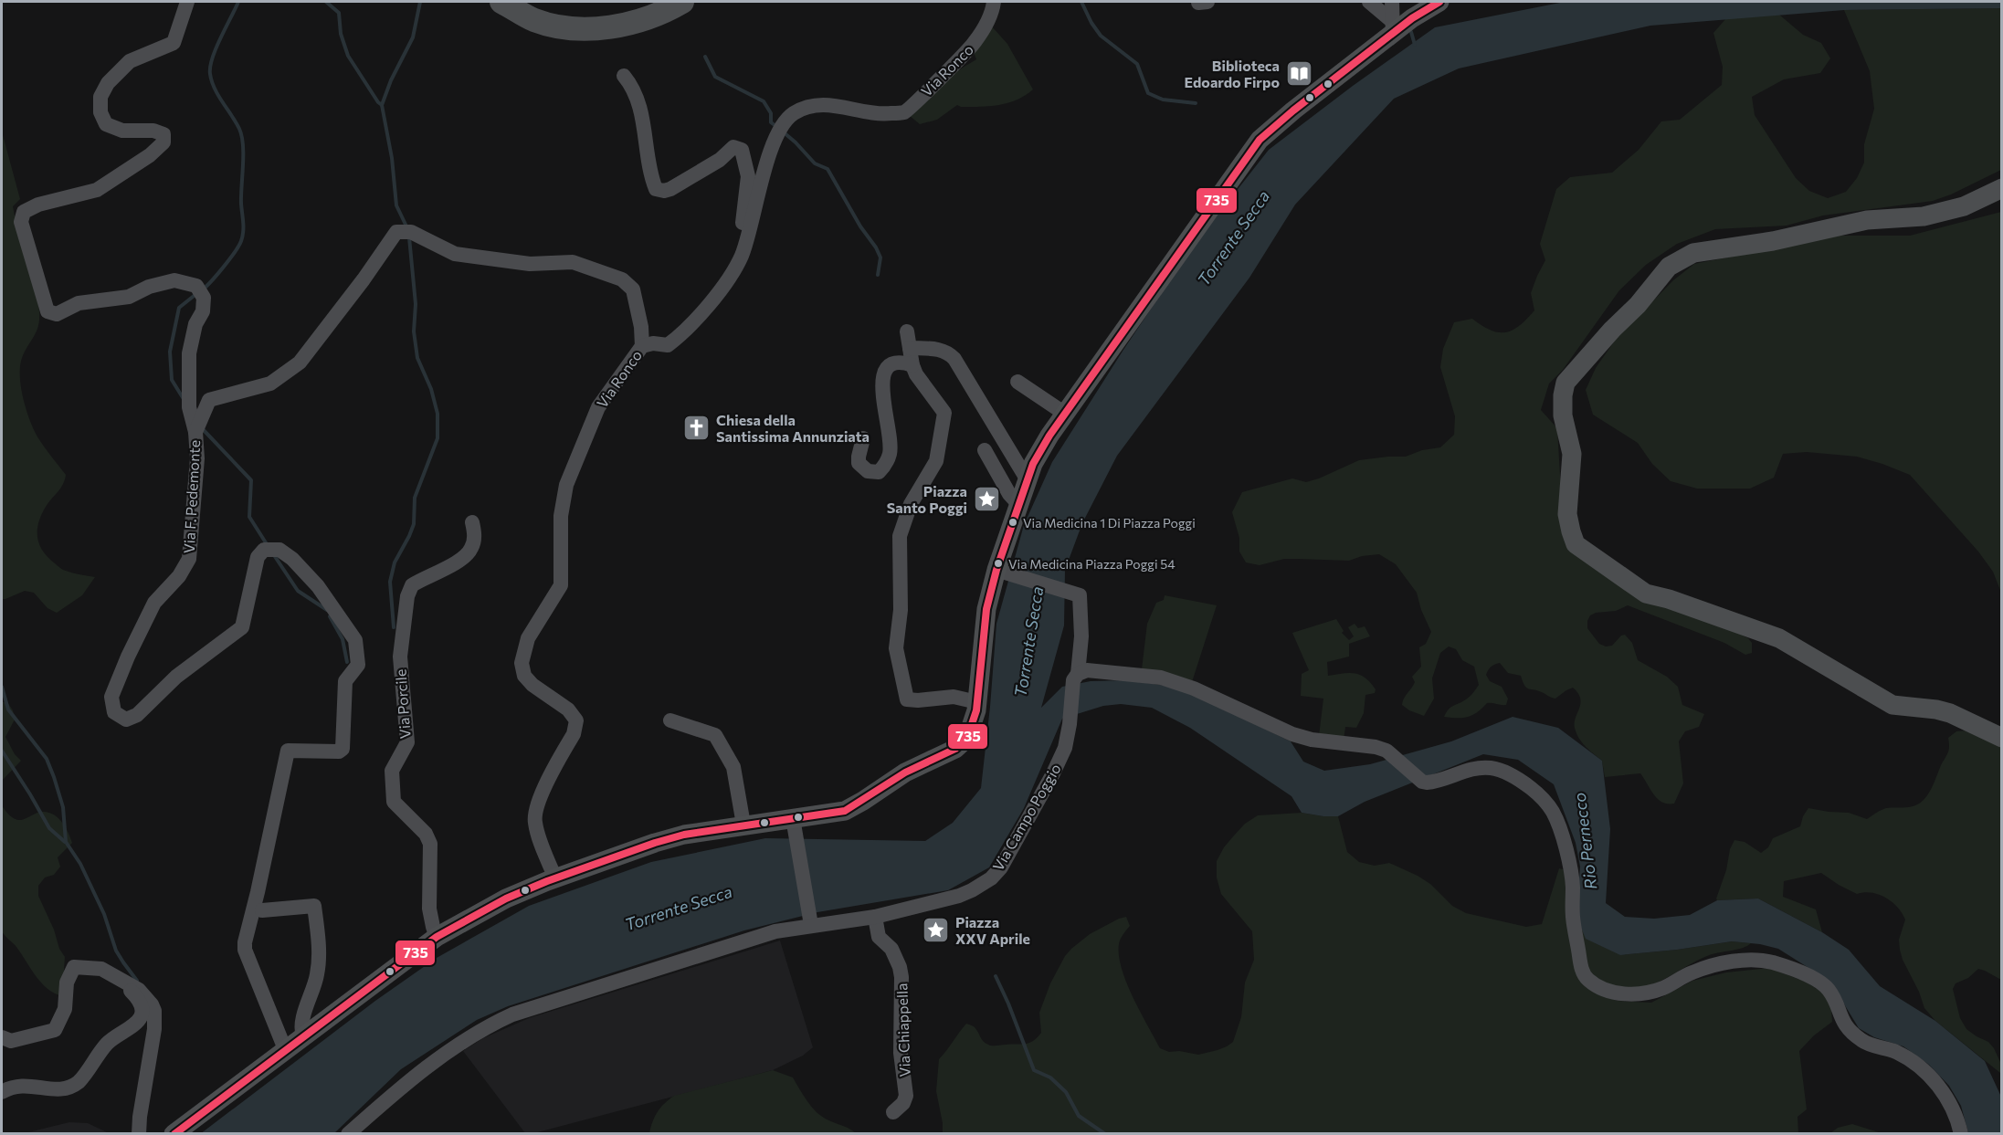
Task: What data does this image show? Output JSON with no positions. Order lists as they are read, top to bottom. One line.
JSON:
{"streets":{"street":["Via Ronco","Via F. Pedemonte","Via Porcile","Via Campo Poggio","Via Chiappella"]},"crossings":[["Via Campo Poggio","Via Chiappella"]],"water":["Torrente Secca","Rio Pernecco"],"places":{"library":["Biblioteca Edoardo Firpo"],"church":["Chiesa della Santissima Annunziata"],"place":["Piazza Santo Poggi","Piazza XXV Aprile"],"other":["Via Medicina 1 Di Piazza Poggi","Via Medicina Piazza Poggi 54"]},"lines":["transit line 735"]}
